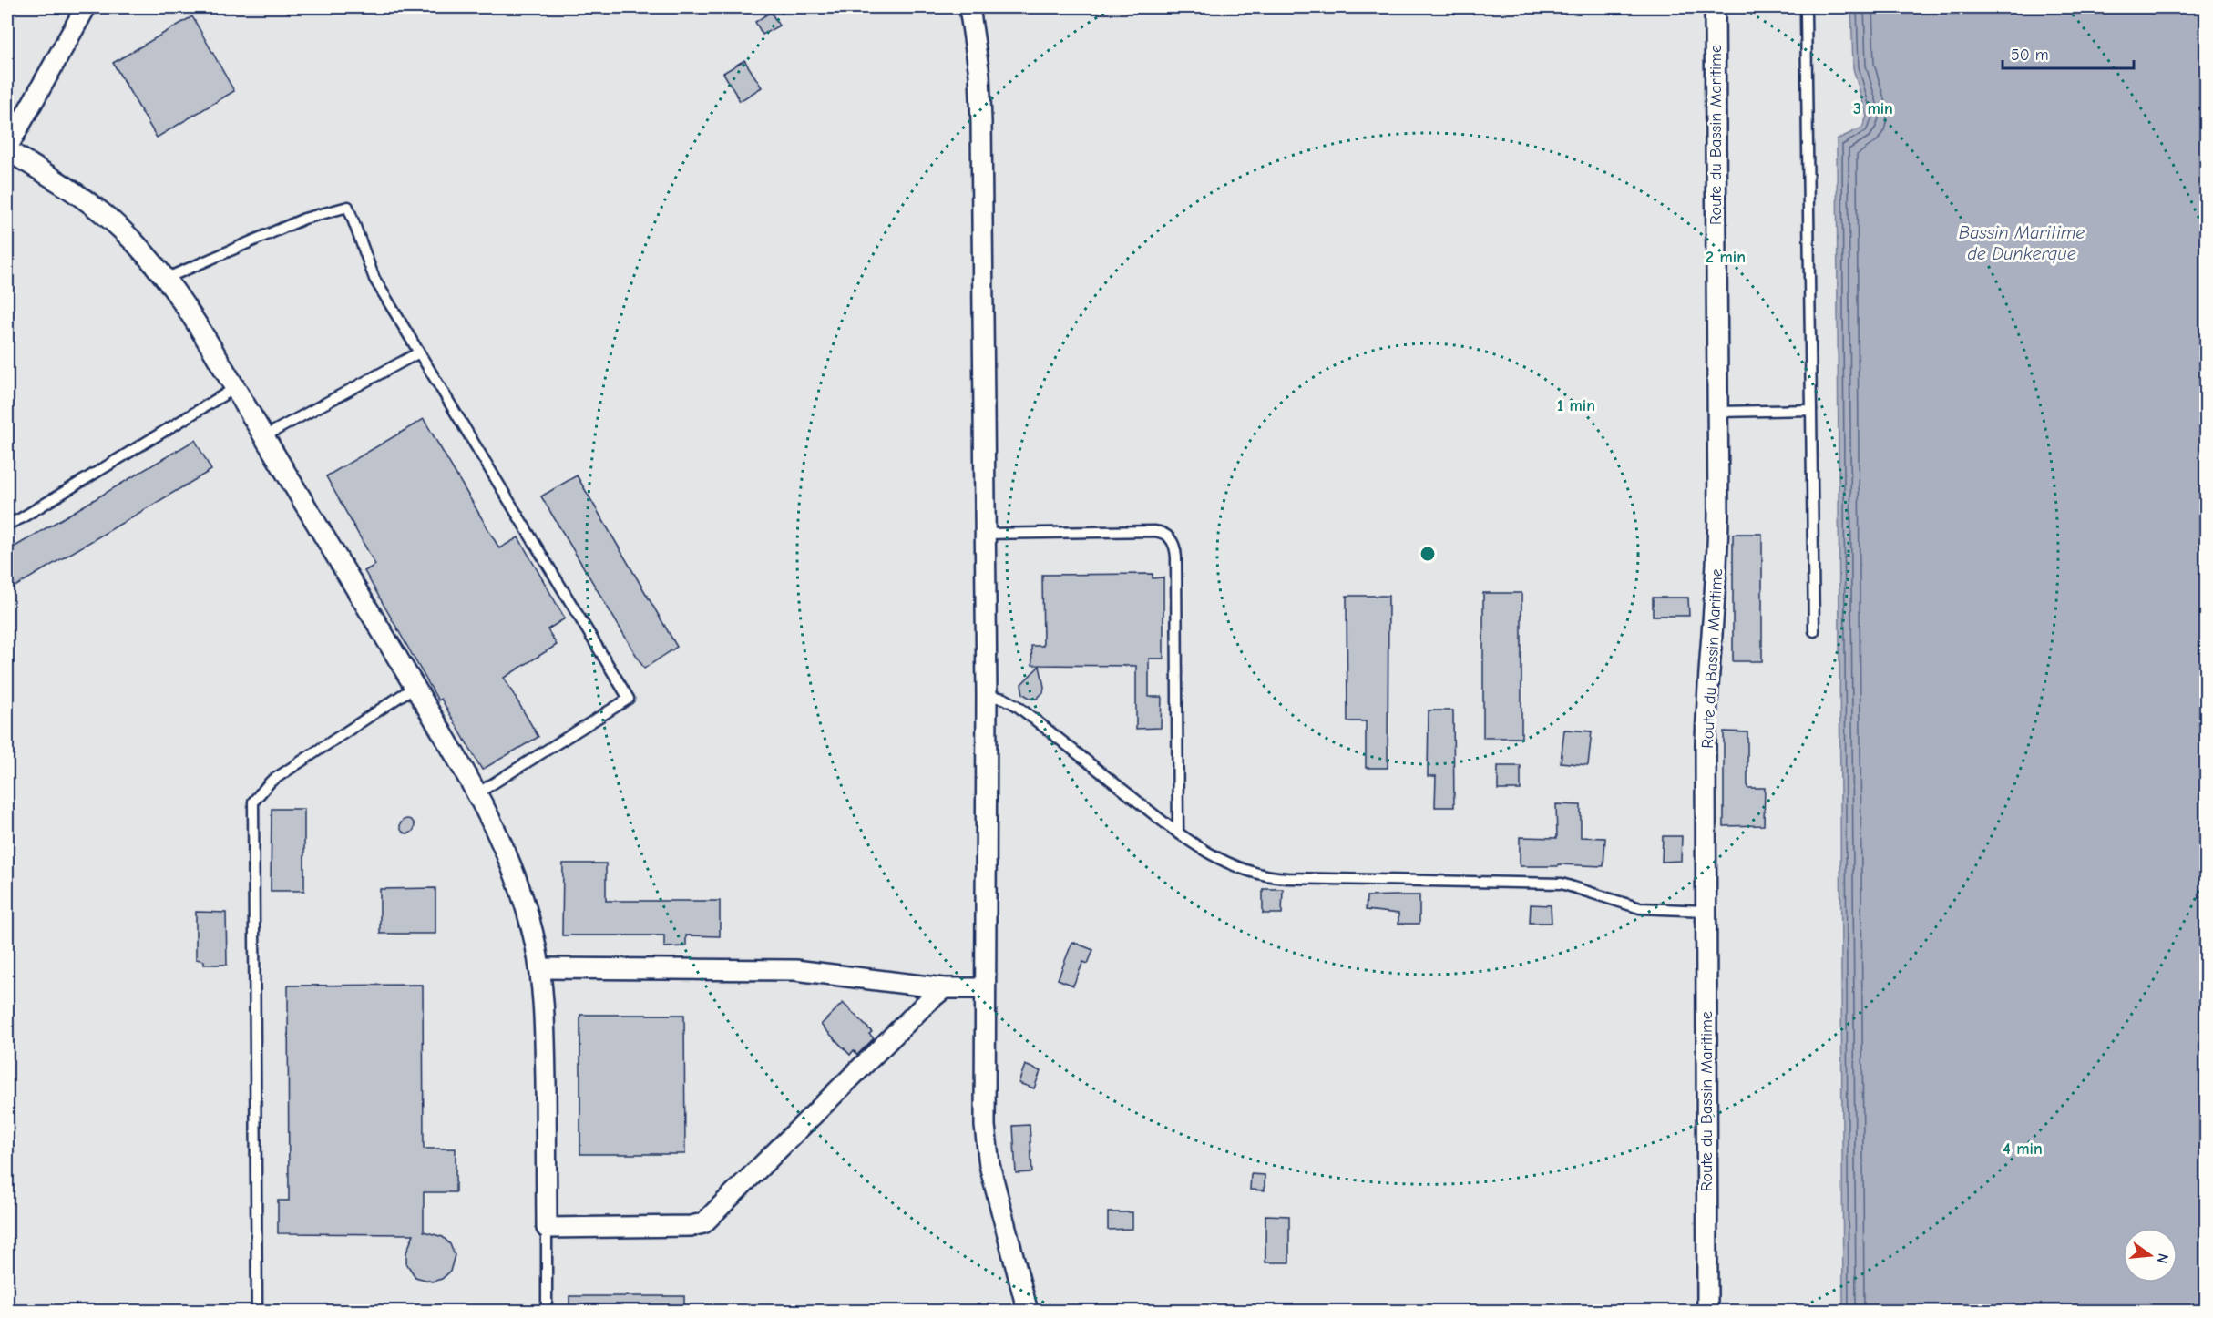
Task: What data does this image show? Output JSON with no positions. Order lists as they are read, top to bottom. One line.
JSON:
{"streets":{"street":["Route du Bassin Maritime"]},"water":["Bassin Maritime de Dunkerque"],"scale_bar":"50 m","north":"right","rings":["3 min","2 min","1 min","4 min"]}
